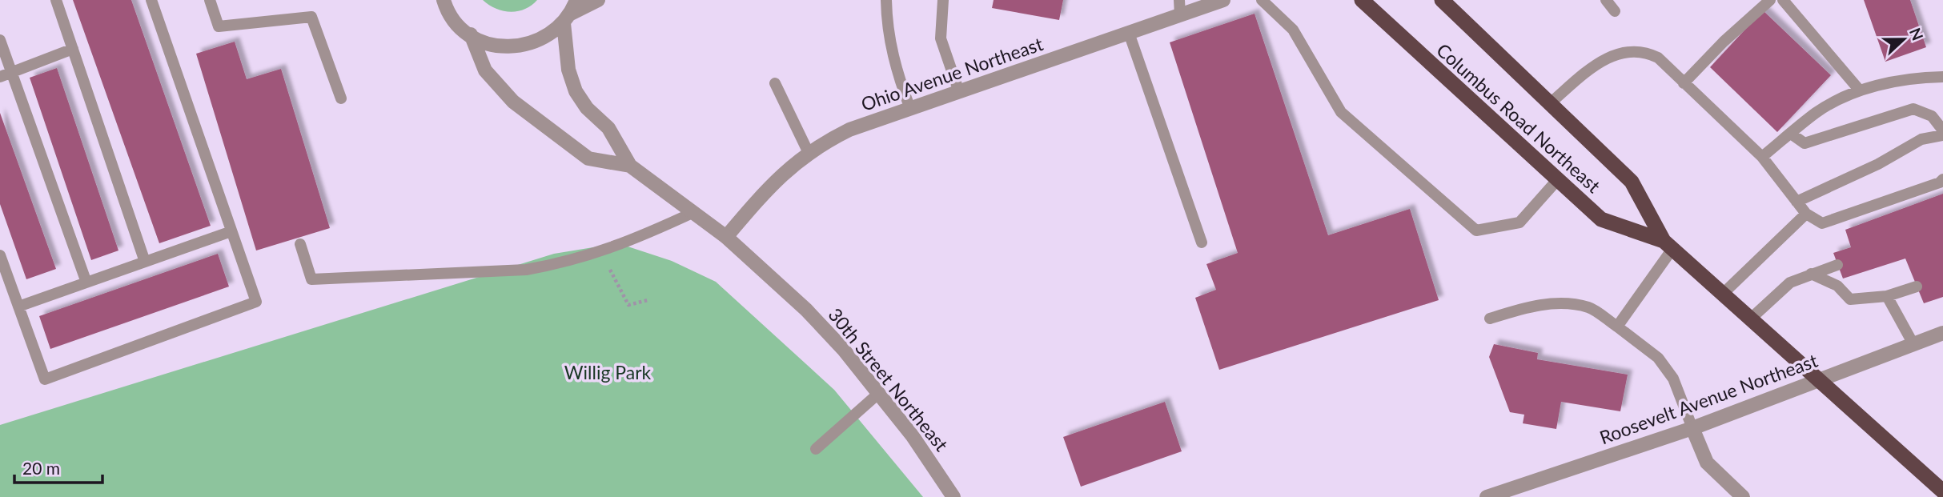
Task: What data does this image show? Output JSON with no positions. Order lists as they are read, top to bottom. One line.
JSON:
{"streets":{"highway":["Columbus Road Northeast"],"street":["Ohio Avenue Northeast","30th Street Northeast","Roosevelt Avenue Northeast"]},"crossings":[["Ohio Avenue Northeast","30th Street Northeast"],["Columbus Road Northeast","Roosevelt Avenue Northeast"]],"parks":["Willig Park"],"scale_bar":"20 m","north":"right"}
